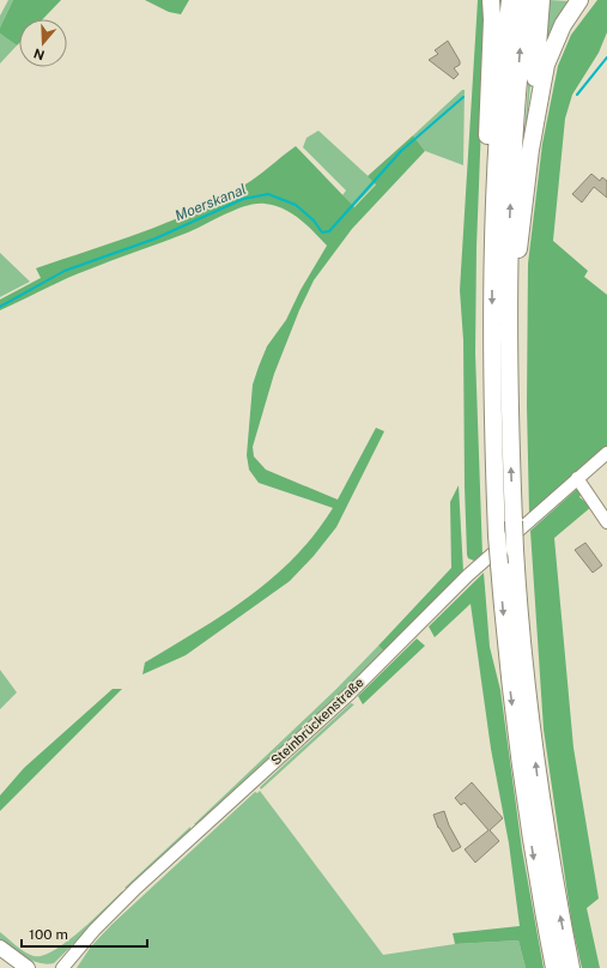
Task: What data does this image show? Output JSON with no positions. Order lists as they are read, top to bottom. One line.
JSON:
{"streets":{"street":["Steinbrückenstraße"]},"water":["Moerskanal"],"scale_bar":"100 m","north":"bottom"}
